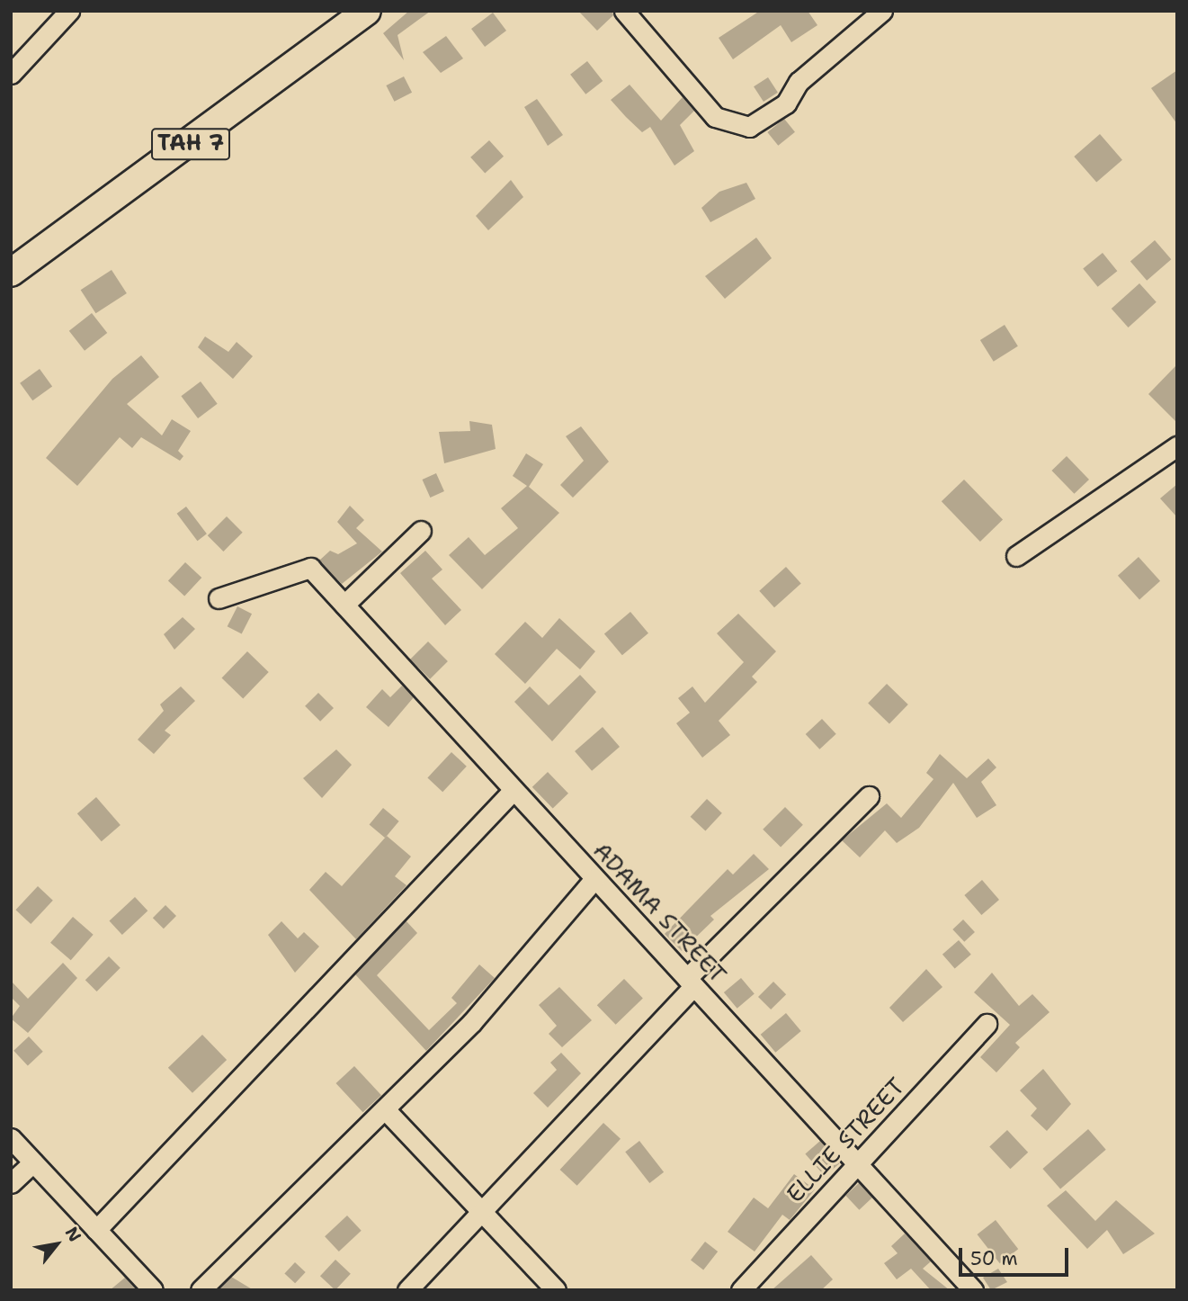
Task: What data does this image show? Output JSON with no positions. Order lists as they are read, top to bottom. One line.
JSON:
{"streets":{"highway":["TAH 7"],"street":["ADAMA STREET","ELLIE STREET"]},"crossings":[["ADAMA STREET","ELLIE STREET"]],"scale_bar":"50 m","north":"top right"}
